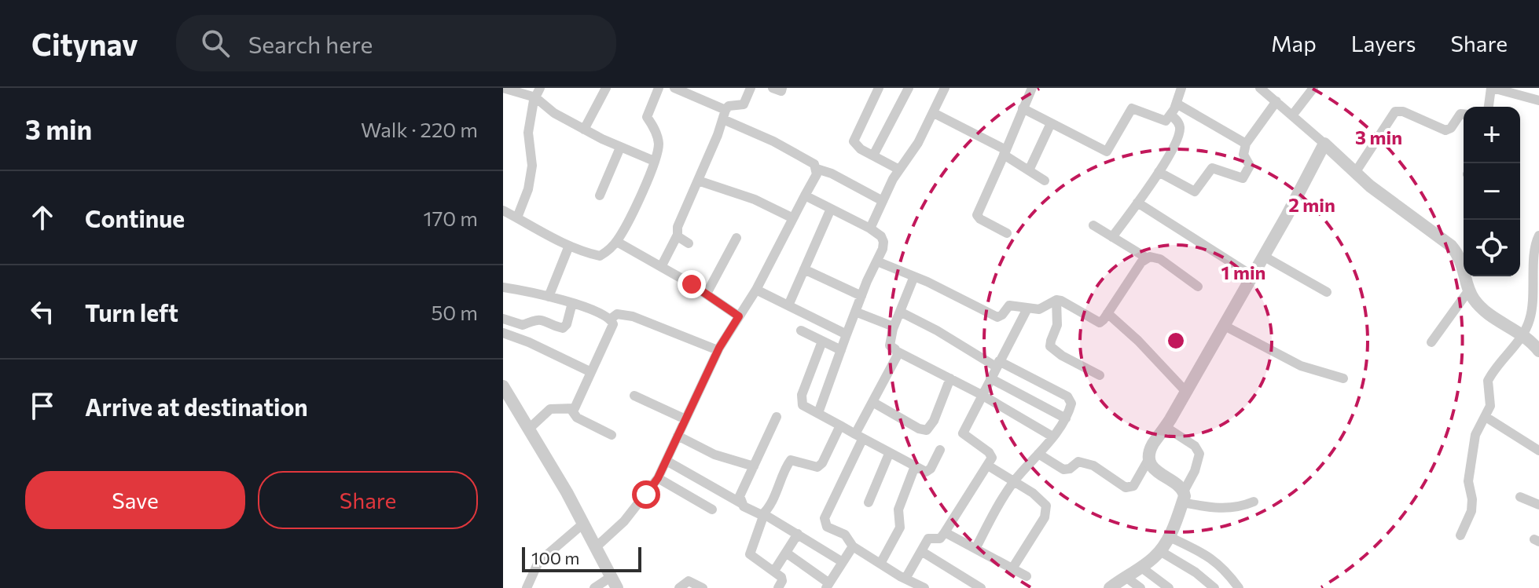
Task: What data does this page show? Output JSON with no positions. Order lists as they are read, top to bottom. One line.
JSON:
{"scale_bar":"100 m","page":{"header":"Citynav","search":"Search here","nav":["Map","Layers","Share"],"heading":["3 min","Walk · 220 m"],"map_buttons":["+","−"],"list":[["Continue","170 m"],["Turn left","50 m"],"Arrive at destination"],"buttons":["Save","Share"],"scale":"100 m"},"rings":["3 min","2 min","1 min"]}
